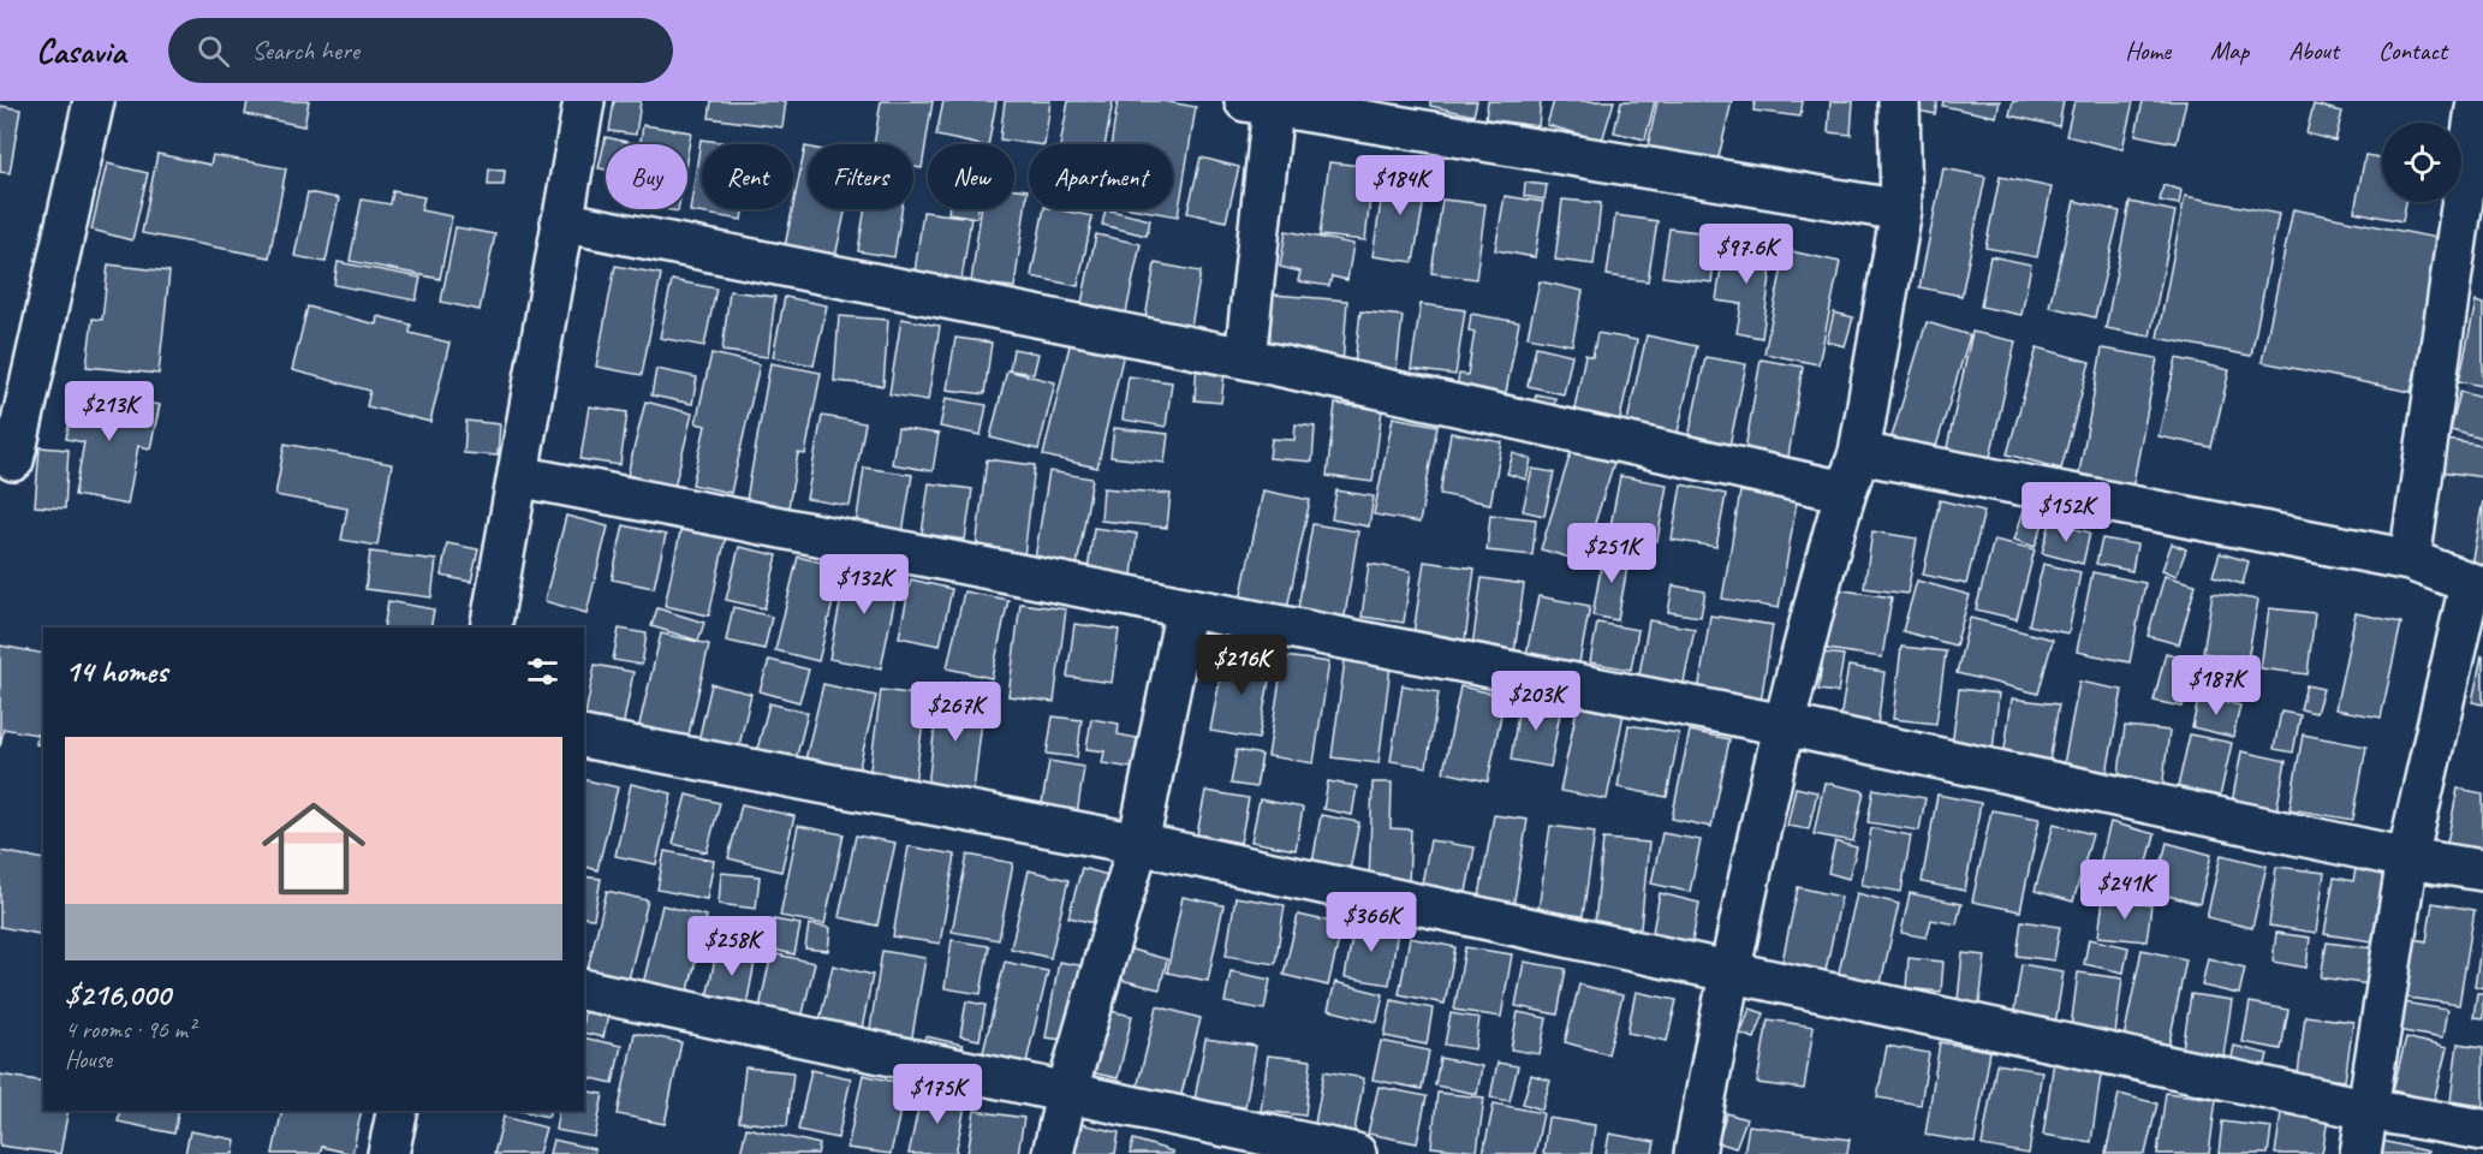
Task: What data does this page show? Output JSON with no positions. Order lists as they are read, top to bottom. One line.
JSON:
{"page":{"header":"Casavia","search":"Search here","nav":["Home","Map","About","Contact"],"chip":["Buy","Rent","Filters","New","Apartment"],"price":["$184K","$97.6K","$213K","$152K","$251K","$132K","$216K","$187K","$203K","$267K","$241K","$366K","$258K","$175K"],"heading":"14 homes","list":[{"name":"$216,000","note":"4 rooms · 96 m² · House"}]}}
